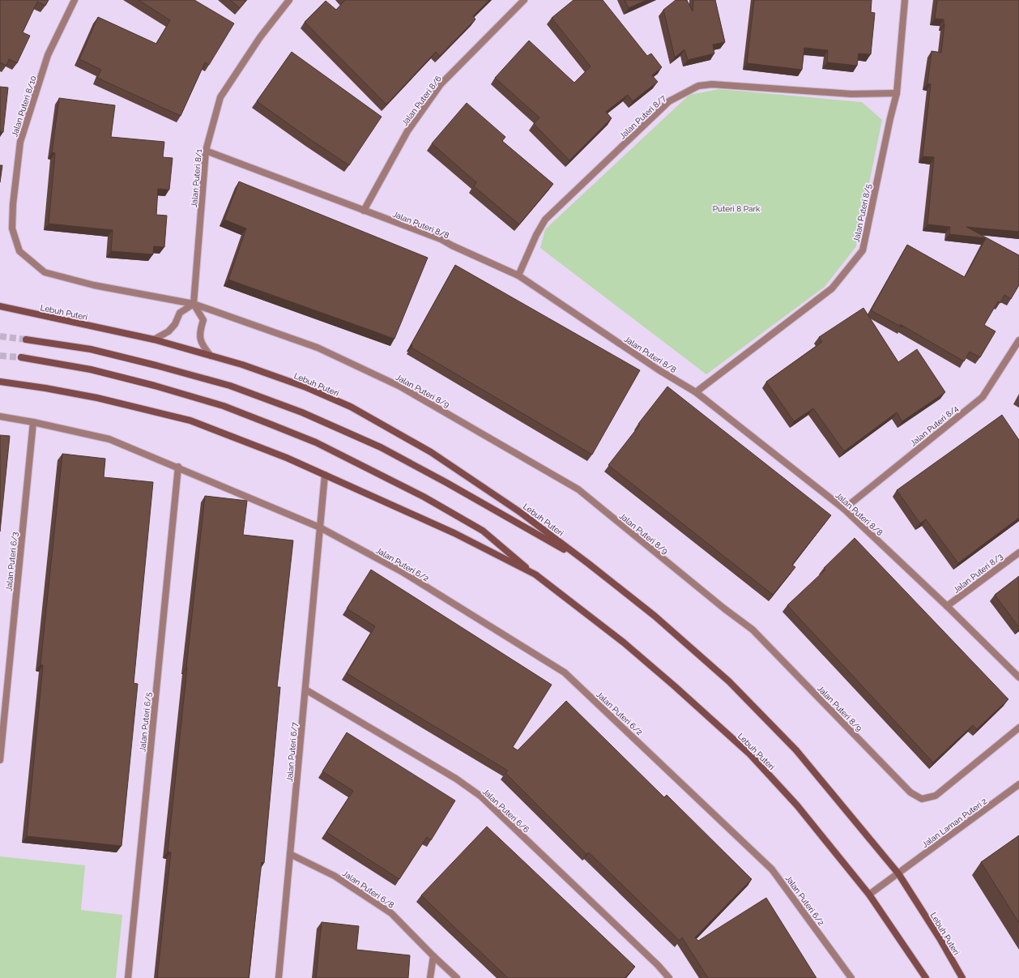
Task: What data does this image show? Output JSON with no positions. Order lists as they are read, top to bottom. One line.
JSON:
{"streets":{"main road":["Lebuh Puteri"],"street":["Jalan Puteri 8/6","Jalan Puteri 8/10","Jalan Puteri 8/7","Jalan Puteri 8/1","Jalan Puteri 8/5","Jalan Puteri 8/8","Jalan Puteri 8/9","Jalan Puteri 8/4","Jalan Puteri 6/3","Jalan Puteri 6/2","Jalan Puteri 8/3","Jalan Puteri 6/5","Jalan Puteri 6/7","Jalan Puteri 6/6","Jalan Laman Puteri 2","Jalan Puteri 6/8"]},"crossings":[["Jalan Puteri 8/6","Jalan Puteri 8/8"],["Jalan Puteri 8/10","Jalan Puteri 8/1"],["Jalan Puteri 8/10","Jalan Puteri 8/9"],["Jalan Puteri 8/7","Jalan Puteri 8/5"],["Jalan Puteri 8/7","Jalan Puteri 8/8"],["Jalan Puteri 8/1","Jalan Puteri 8/8"],["Jalan Puteri 8/1","Jalan Puteri 8/9"],["Jalan Puteri 8/5","Jalan Puteri 8/8"],["Jalan Puteri 8/8","Jalan Puteri 8/4"],["Jalan Puteri 8/8","Jalan Puteri 8/3"],["Lebuh Puteri","Jalan Puteri 6/7"],["Lebuh Puteri","Jalan Laman Puteri 2"],["Jalan Puteri 6/3","Jalan Puteri 6/2"],["Jalan Puteri 6/2","Jalan Puteri 6/5"],["Jalan Puteri 6/2","Jalan Puteri 6/7"],["Jalan Puteri 6/7","Jalan Puteri 6/6"],["Jalan Puteri 6/7","Jalan Puteri 6/8"]],"parks":["Puteri 8 Park"]}
